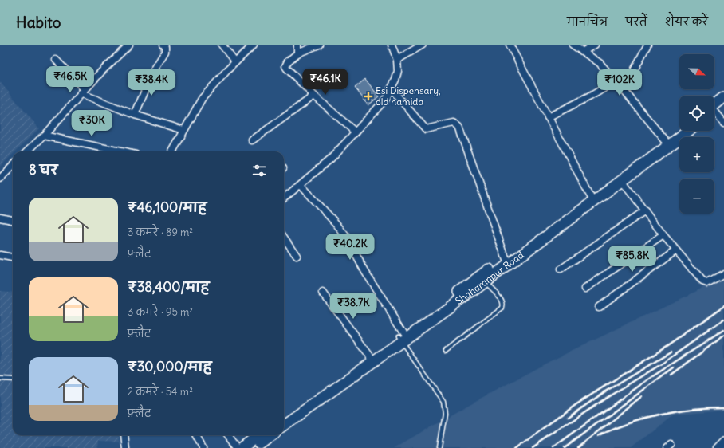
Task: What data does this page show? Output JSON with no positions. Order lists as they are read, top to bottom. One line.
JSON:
{"streets":{"main road":["Shaharanpur Road"]},"places":{"health":["Esi Dispensary, old hamida"]},"north":"right","page":{"header":"Habito","nav":["मानचित्र","परतें","शेयर करें"],"map_buttons":["+","−"],"price":["₹46.5K","₹46.1K","₹38.4K","₹102K","₹30K","₹40.2K","₹85.8K","₹38.7K"],"heading":"8 घर","list":[{"name":"₹46,100/माह","note":"3 कमरे · 89 m² · फ़्लैट"},{"name":"₹38,400/माह","note":"3 कमरे · 95 m² · फ़्लैट"},{"name":"₹30,000/माह","note":"2 कमरे · 54 m² · फ़्लैट"}]}}
